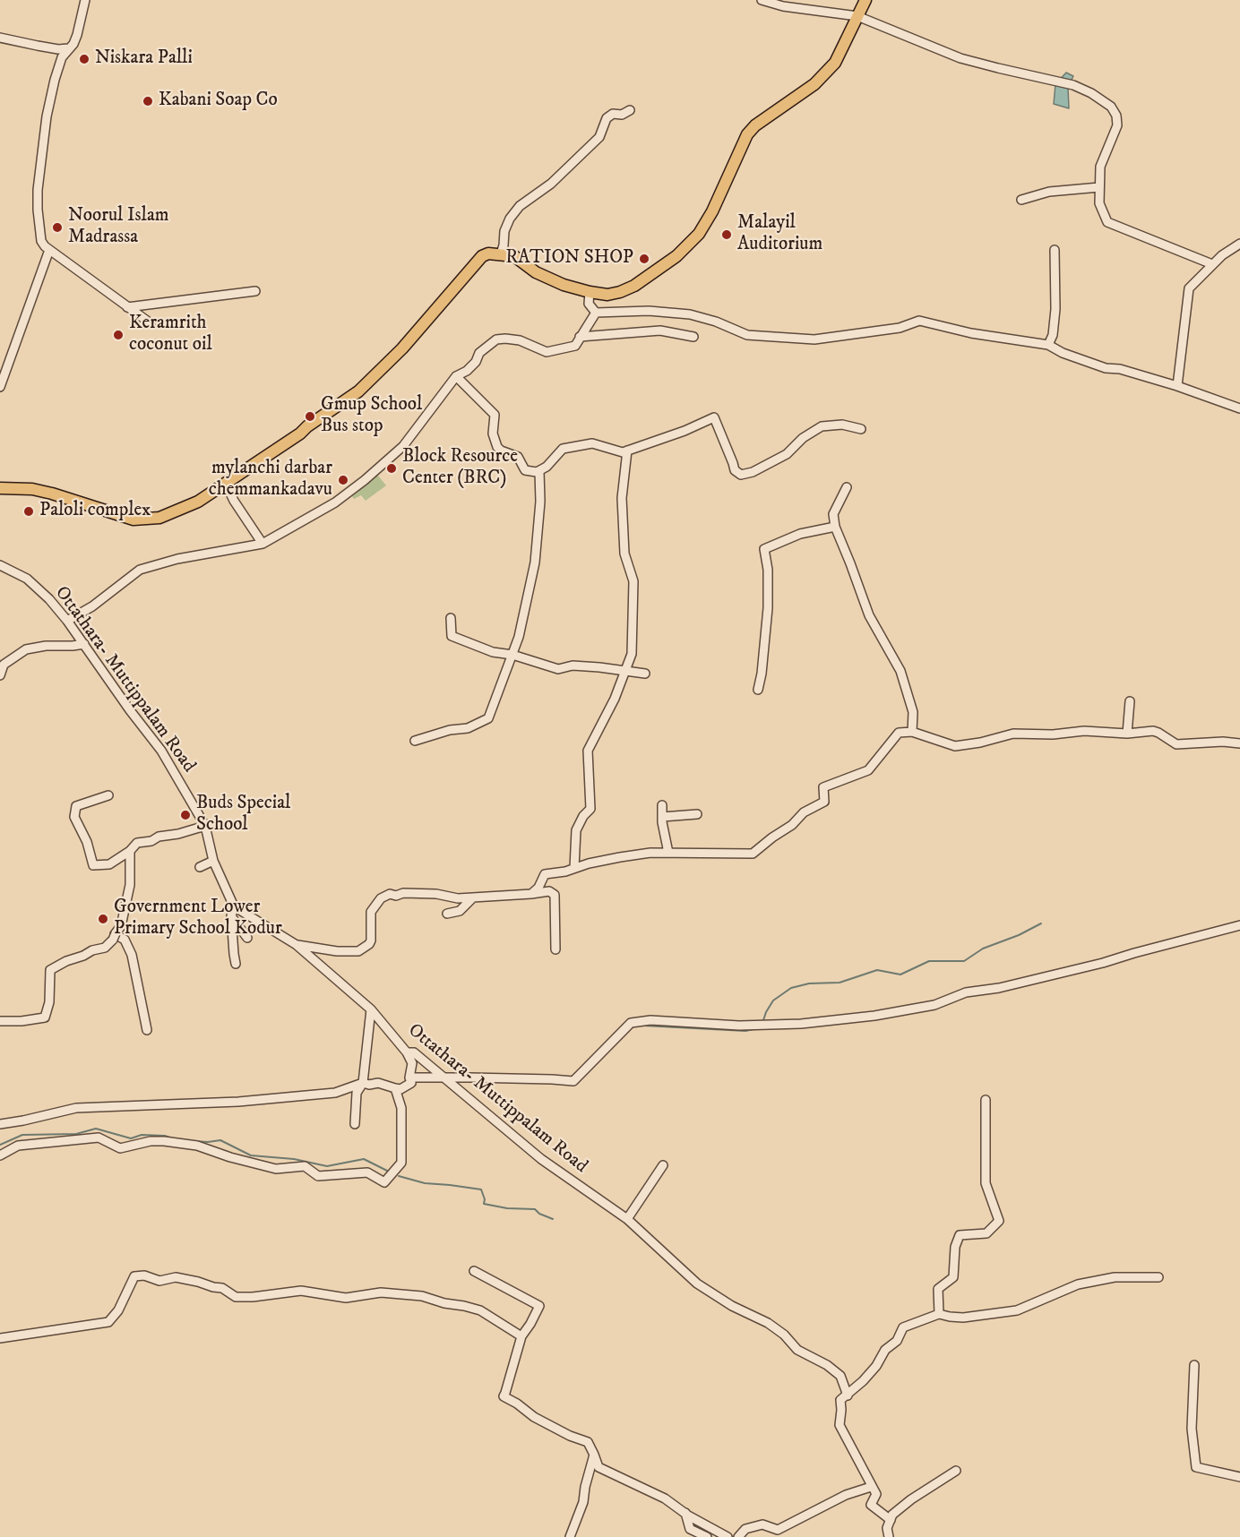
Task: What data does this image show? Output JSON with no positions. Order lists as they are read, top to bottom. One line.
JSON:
{"streets":{"street":["Ottathara- Muttippalam Road"]},"places":["Niskara Palli","Kabani Soap Co","Noorul Islam Madrassa","Malayil Auditorium","RATION SHOP","Keramrith coconut oil","Gmup School Bus stop","Block Resource Center (BRC)","mylanchi darbar chemmankadavu","Paloli complex","Buds Special School","Government Lower Primary School Kodur"]}
